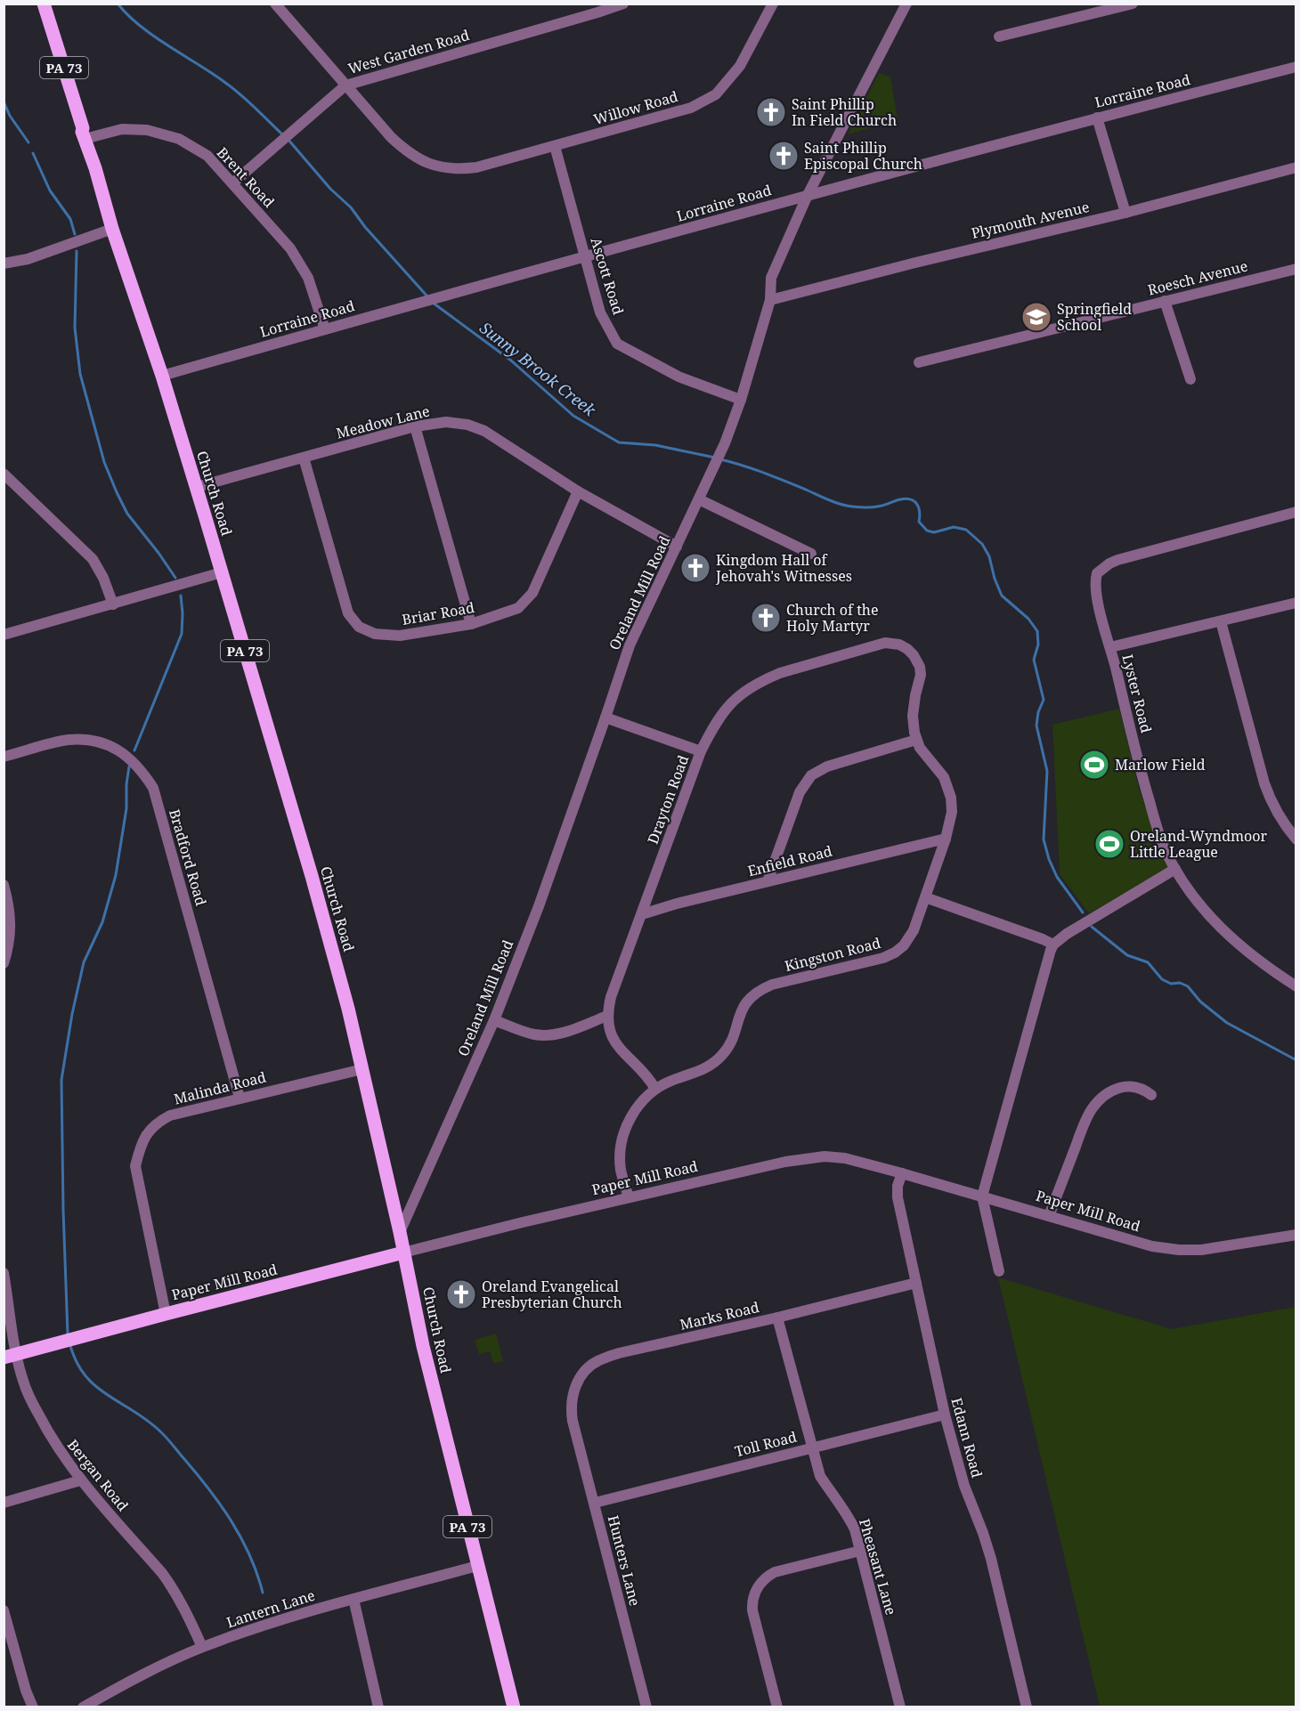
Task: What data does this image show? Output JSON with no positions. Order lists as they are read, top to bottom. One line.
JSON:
{"streets":{"main road":["PA 73","Church Road","Paper Mill Road"],"street":["West Garden Road","Lorraine Road","Willow Road","Brent Road","Plymouth Avenue","Ascott Road","Roesch Avenue","Meadow Lane","Oreland Mill Road","Briar Road","Lyster Road","Drayton Road","Bradford Road","Enfield Road","Kingston Road","Malinda Road","Marks Road","Edann Road","Toll Road","Bergan Road","Hunters Lane","Pheasant Lane","Lantern Lane"]},"crossings":[["West Garden Road","Willow Road"],["West Garden Road","Brent Road"],["Lorraine Road","Brent Road"],["Lorraine Road","Ascott Road"],["Lorraine Road","Church Road"],["Lorraine Road","Oreland Mill Road"],["Willow Road","Ascott Road"],["Brent Road","Church Road"],["Plymouth Avenue","Oreland Mill Road"],["Ascott Road","Oreland Mill Road"],["Meadow Lane","Church Road"],["Meadow Lane","Oreland Mill Road"],["Meadow Lane","Briar Road"],["Church Road","Oreland Mill Road"],["Church Road","Malinda Road"],["Church Road","Paper Mill Road"],["Church Road","Lantern Lane"],["Drayton Road","Enfield Road"],["Drayton Road","Kingston Road"],["Bradford Road","Malinda Road"],["Enfield Road","Kingston Road"],["Kingston Road","Paper Mill Road"],["Malinda Road","Paper Mill Road"],["Paper Mill Road","Edann Road"],["Paper Mill Road","Bergan Road"],["Marks Road","Edann Road"],["Marks Road","Hunters Lane"],["Marks Road","Pheasant Lane"],["Edann Road","Toll Road"],["Toll Road","Hunters Lane"],["Toll Road","Pheasant Lane"],["Bergan Road","Lantern Lane"]],"water":["Sunny Brook Creek"],"places":{"church":["Saint Phillip In Field Church","Saint Phillip Episcopal Church","Kingdom Hall of Jehovah's Witnesses","Church of the Holy Martyr","Oreland Evangelical Presbyterian Church"],"school or university":["Springfield School"],"sports":["Marlow Field","Oreland-Wyndmoor Little League"]}}
